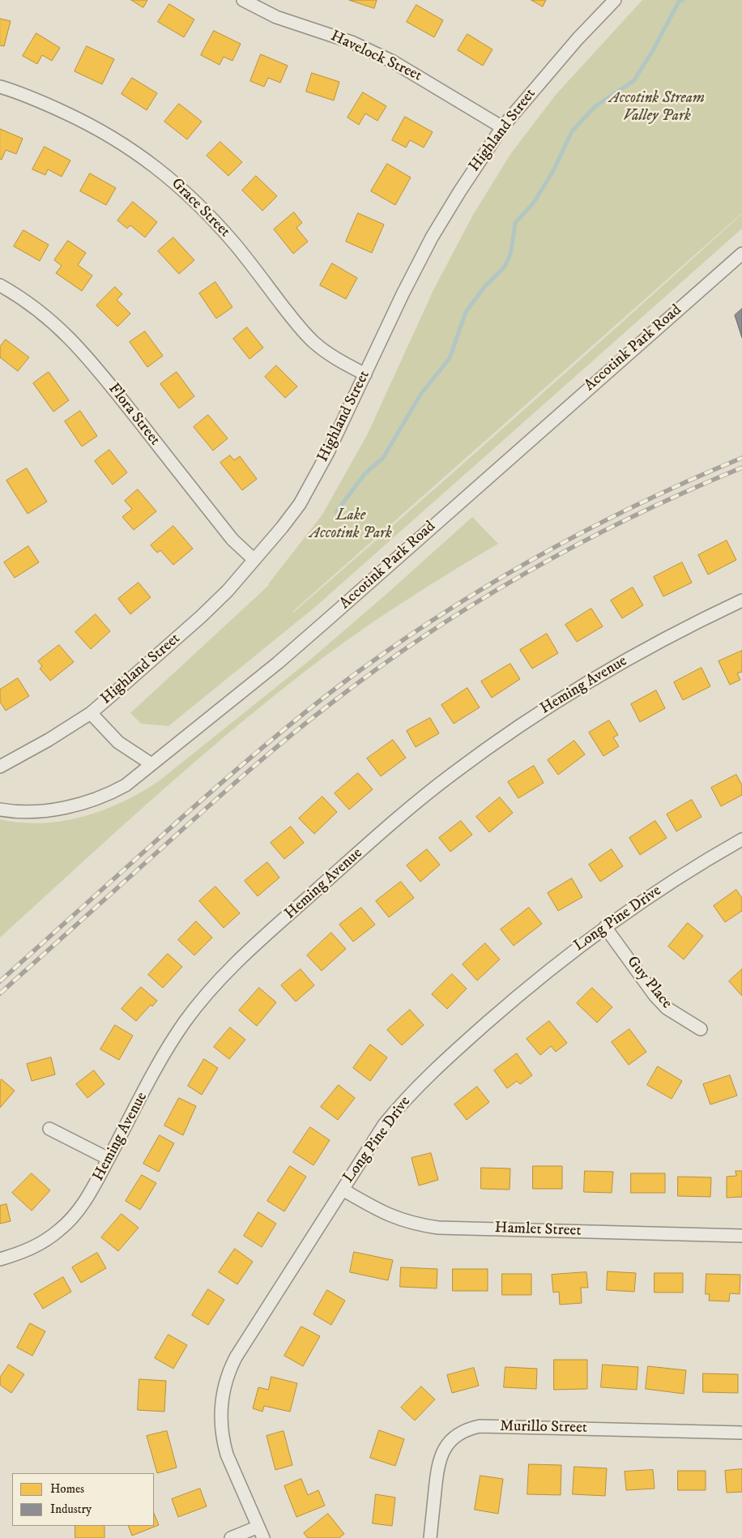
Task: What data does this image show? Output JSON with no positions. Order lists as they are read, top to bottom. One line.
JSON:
{"streets":{"street":["Havelock Street","Highland Street","Grace Street","Accotink Park Road","Flora Street","Heming Avenue","Long Pine Drive","Guy Place","Hamlet Street","Murillo Street"]},"crossings":[["Havelock Street","Highland Street"],["Highland Street","Grace Street"],["Highland Street","Flora Street"],["Long Pine Drive","Guy Place"],["Long Pine Drive","Hamlet Street"]],"parks":["Accotink Stream Valley Park","Lake Accotink Park"],"legend":["Homes","Industry"]}
